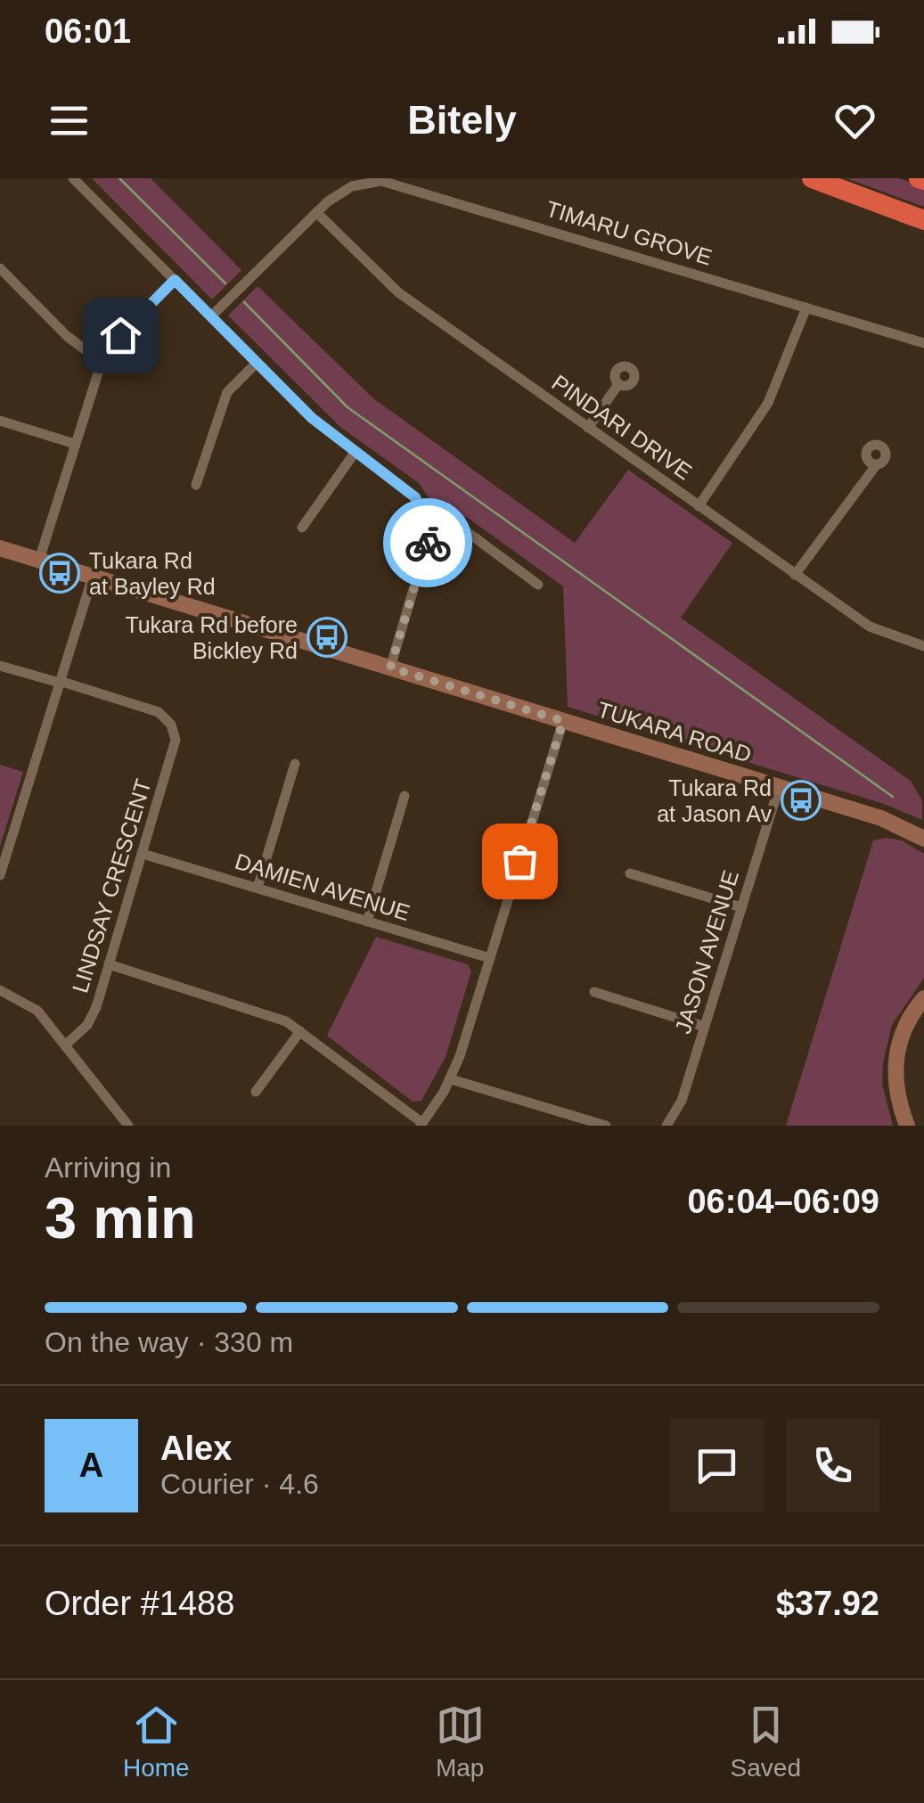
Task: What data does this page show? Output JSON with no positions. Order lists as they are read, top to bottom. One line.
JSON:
{"streets":{"street":["TIMARU GROVE","PINDARI DRIVE","TUKARA ROAD","LINDSAY CRESCENT","DAMIEN AVENUE","JASON AVENUE"]},"crossings":[["TIMARU GROVE","PINDARI DRIVE"],["TUKARA ROAD","JASON AVENUE"],["LINDSAY CRESCENT","DAMIEN AVENUE"]],"places":{"bus stop":["Tukara Rd at Bayley Rd","Tukara Rd before Bickley Rd","Tukara Rd at Jason Av"]},"page":{"status":"06:01","header":"Bitely","heading":["3 min","Arriving in","06:04–06:09"],"panel":["Alex","Courier · 4.6","Order #1488","$37.92"],"bar":"On the way · 330 m","round":"A","tabs":["Home","Map","Saved"]}}
